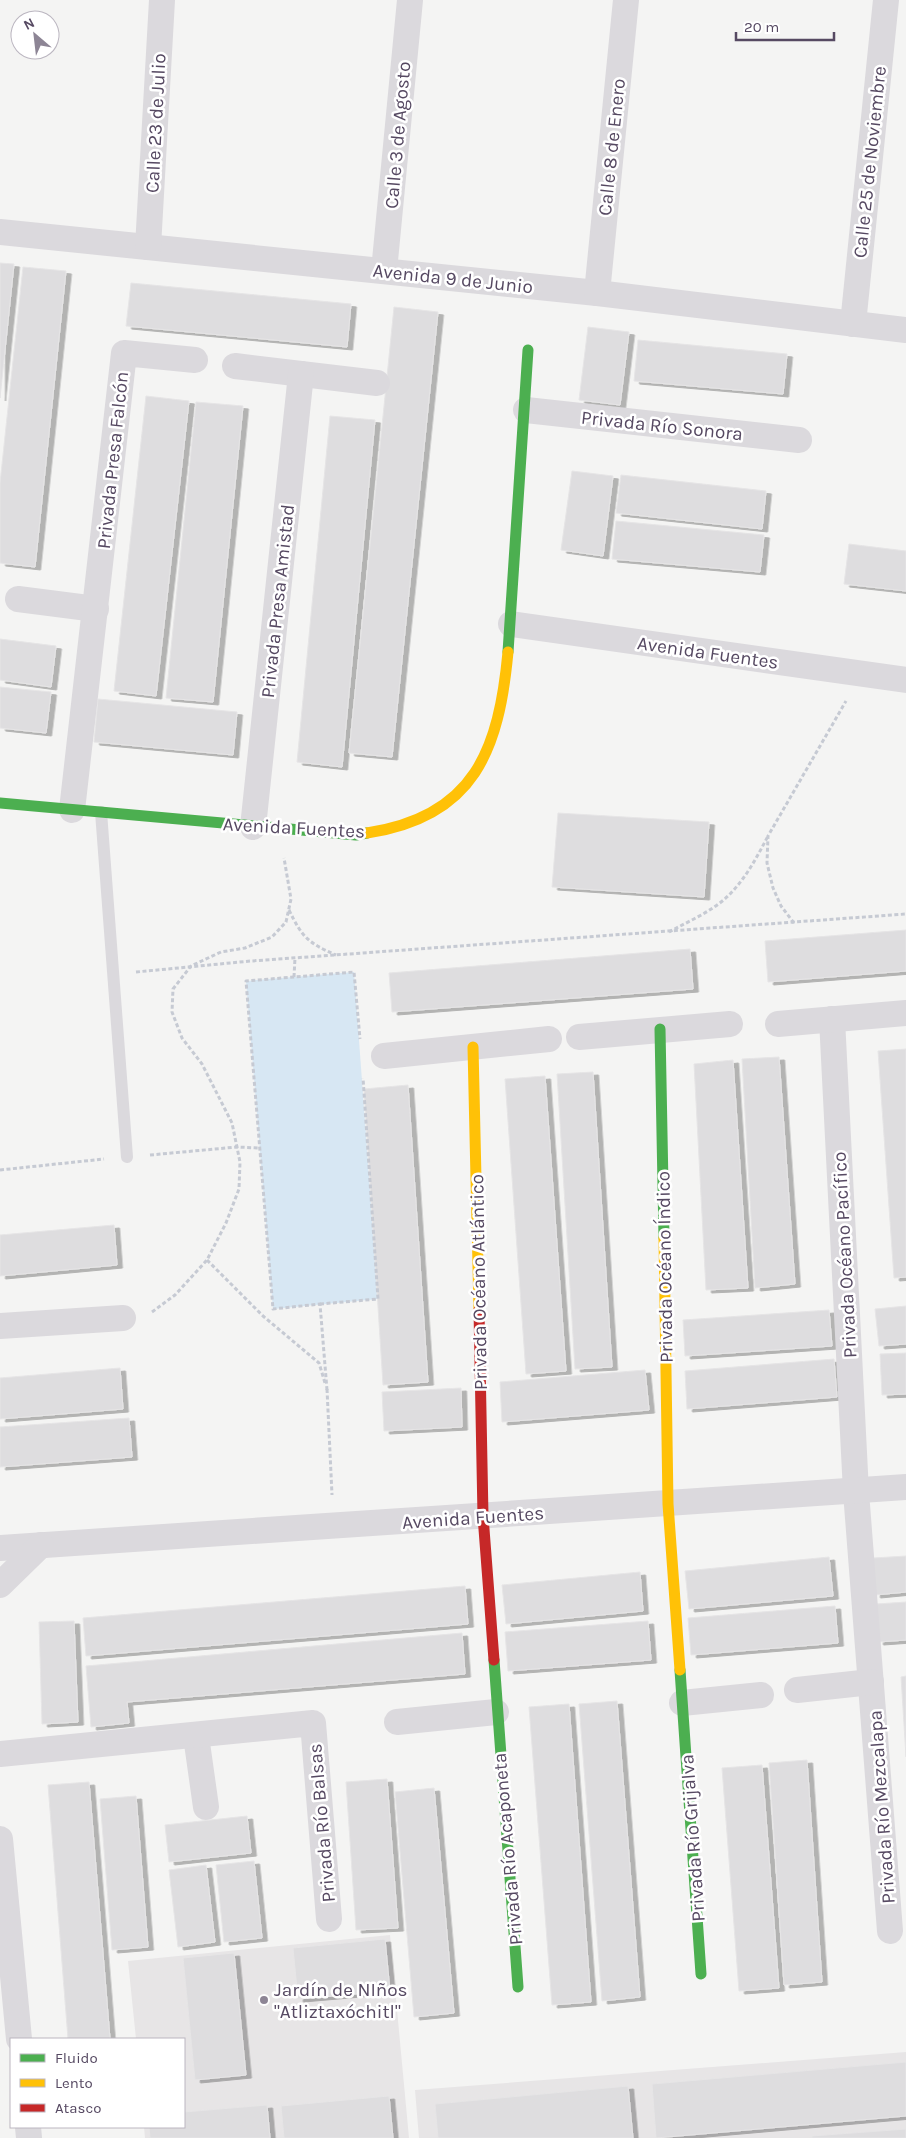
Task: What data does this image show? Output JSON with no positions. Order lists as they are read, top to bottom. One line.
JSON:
{"streets":{"street":["Calle 23 de Julio","Calle 3 de Agosto","Calle 8 de Enero","Calle 25 de Noviembre","Avenida 9 de Junio","Privada Río Sonora","Privada Presa Falcón","Privada Presa Amistad","Avenida Fuentes","Privada Océano Pacífico","Privada Océano Índico","Privada Océano Atlántico","Privada Río Mezcalapa","Privada Río Balsas","Privada Río Grijalva","Privada Río Acaponeta"]},"crossings":[["Calle 23 de Julio","Avenida 9 de Junio"],["Calle 3 de Agosto","Avenida 9 de Junio"],["Calle 8 de Enero","Avenida 9 de Junio"],["Calle 25 de Noviembre","Avenida 9 de Junio"],["Privada Río Sonora","Avenida Fuentes"],["Privada Presa Falcón","Avenida Fuentes"],["Privada Presa Amistad","Avenida Fuentes"],["Avenida Fuentes","Privada Océano Pacífico"],["Avenida Fuentes","Privada Océano Índico"],["Avenida Fuentes","Privada Océano Atlántico"],["Avenida Fuentes","Privada Río Mezcalapa"],["Avenida Fuentes","Privada Río Grijalva"],["Avenida Fuentes","Privada Río Acaponeta"],["Privada Océano Pacífico","Privada Río Mezcalapa"],["Privada Océano Índico","Privada Río Grijalva"],["Privada Océano Atlántico","Privada Río Acaponeta"]],"places":["Jardín de NIños \"Atliztaxóchitl\""],"legend":["Fluido","Lento","Atasco"],"scale_bar":"20 m","north":"top left"}
